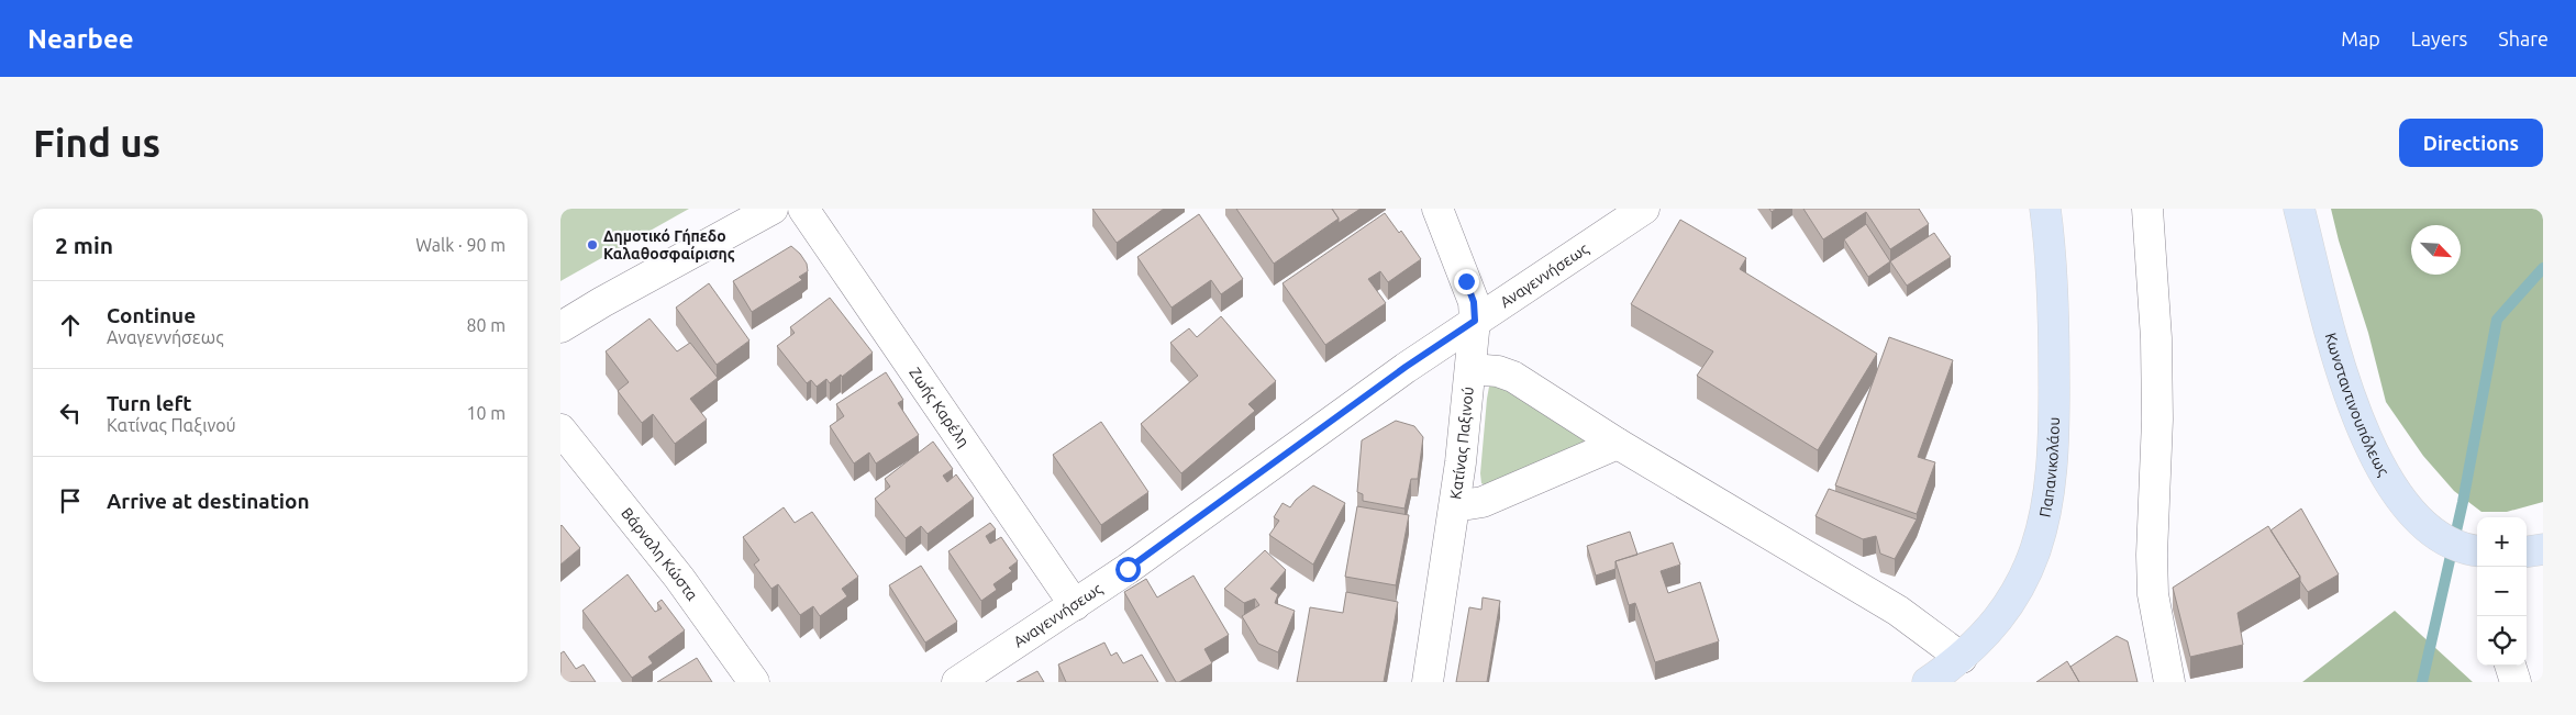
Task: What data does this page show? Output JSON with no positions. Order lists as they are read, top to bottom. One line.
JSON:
{"streets":{"main road":["Κωνσταντινουπόλεως","Παπανικολάου"],"street":["Αναγεννήσεως","Ζωής Καρέλη","Κατίνας Παξινού","Βάρναλη Κώστα"]},"crossings":[["Αναγεννήσεως","Ζωής Καρέλη"],["Αναγεννήσεως","Κατίνας Παξινού"]],"places":["Δημοτικό Γήπεδο Καλαθοσφαίρισης"],"north":"bottom right","page":{"header":"Nearbee","nav":["Map","Layers","Share"],"buttons":"Directions","title":"Find us","heading":["2 min","Walk · 90 m"],"list":[["Continue","Αναγεννήσεως","80 m"],["Turn left","Κατίνας Παξινού","10 m"],"Arrive at destination"],"map_buttons":["+","−"]}}
